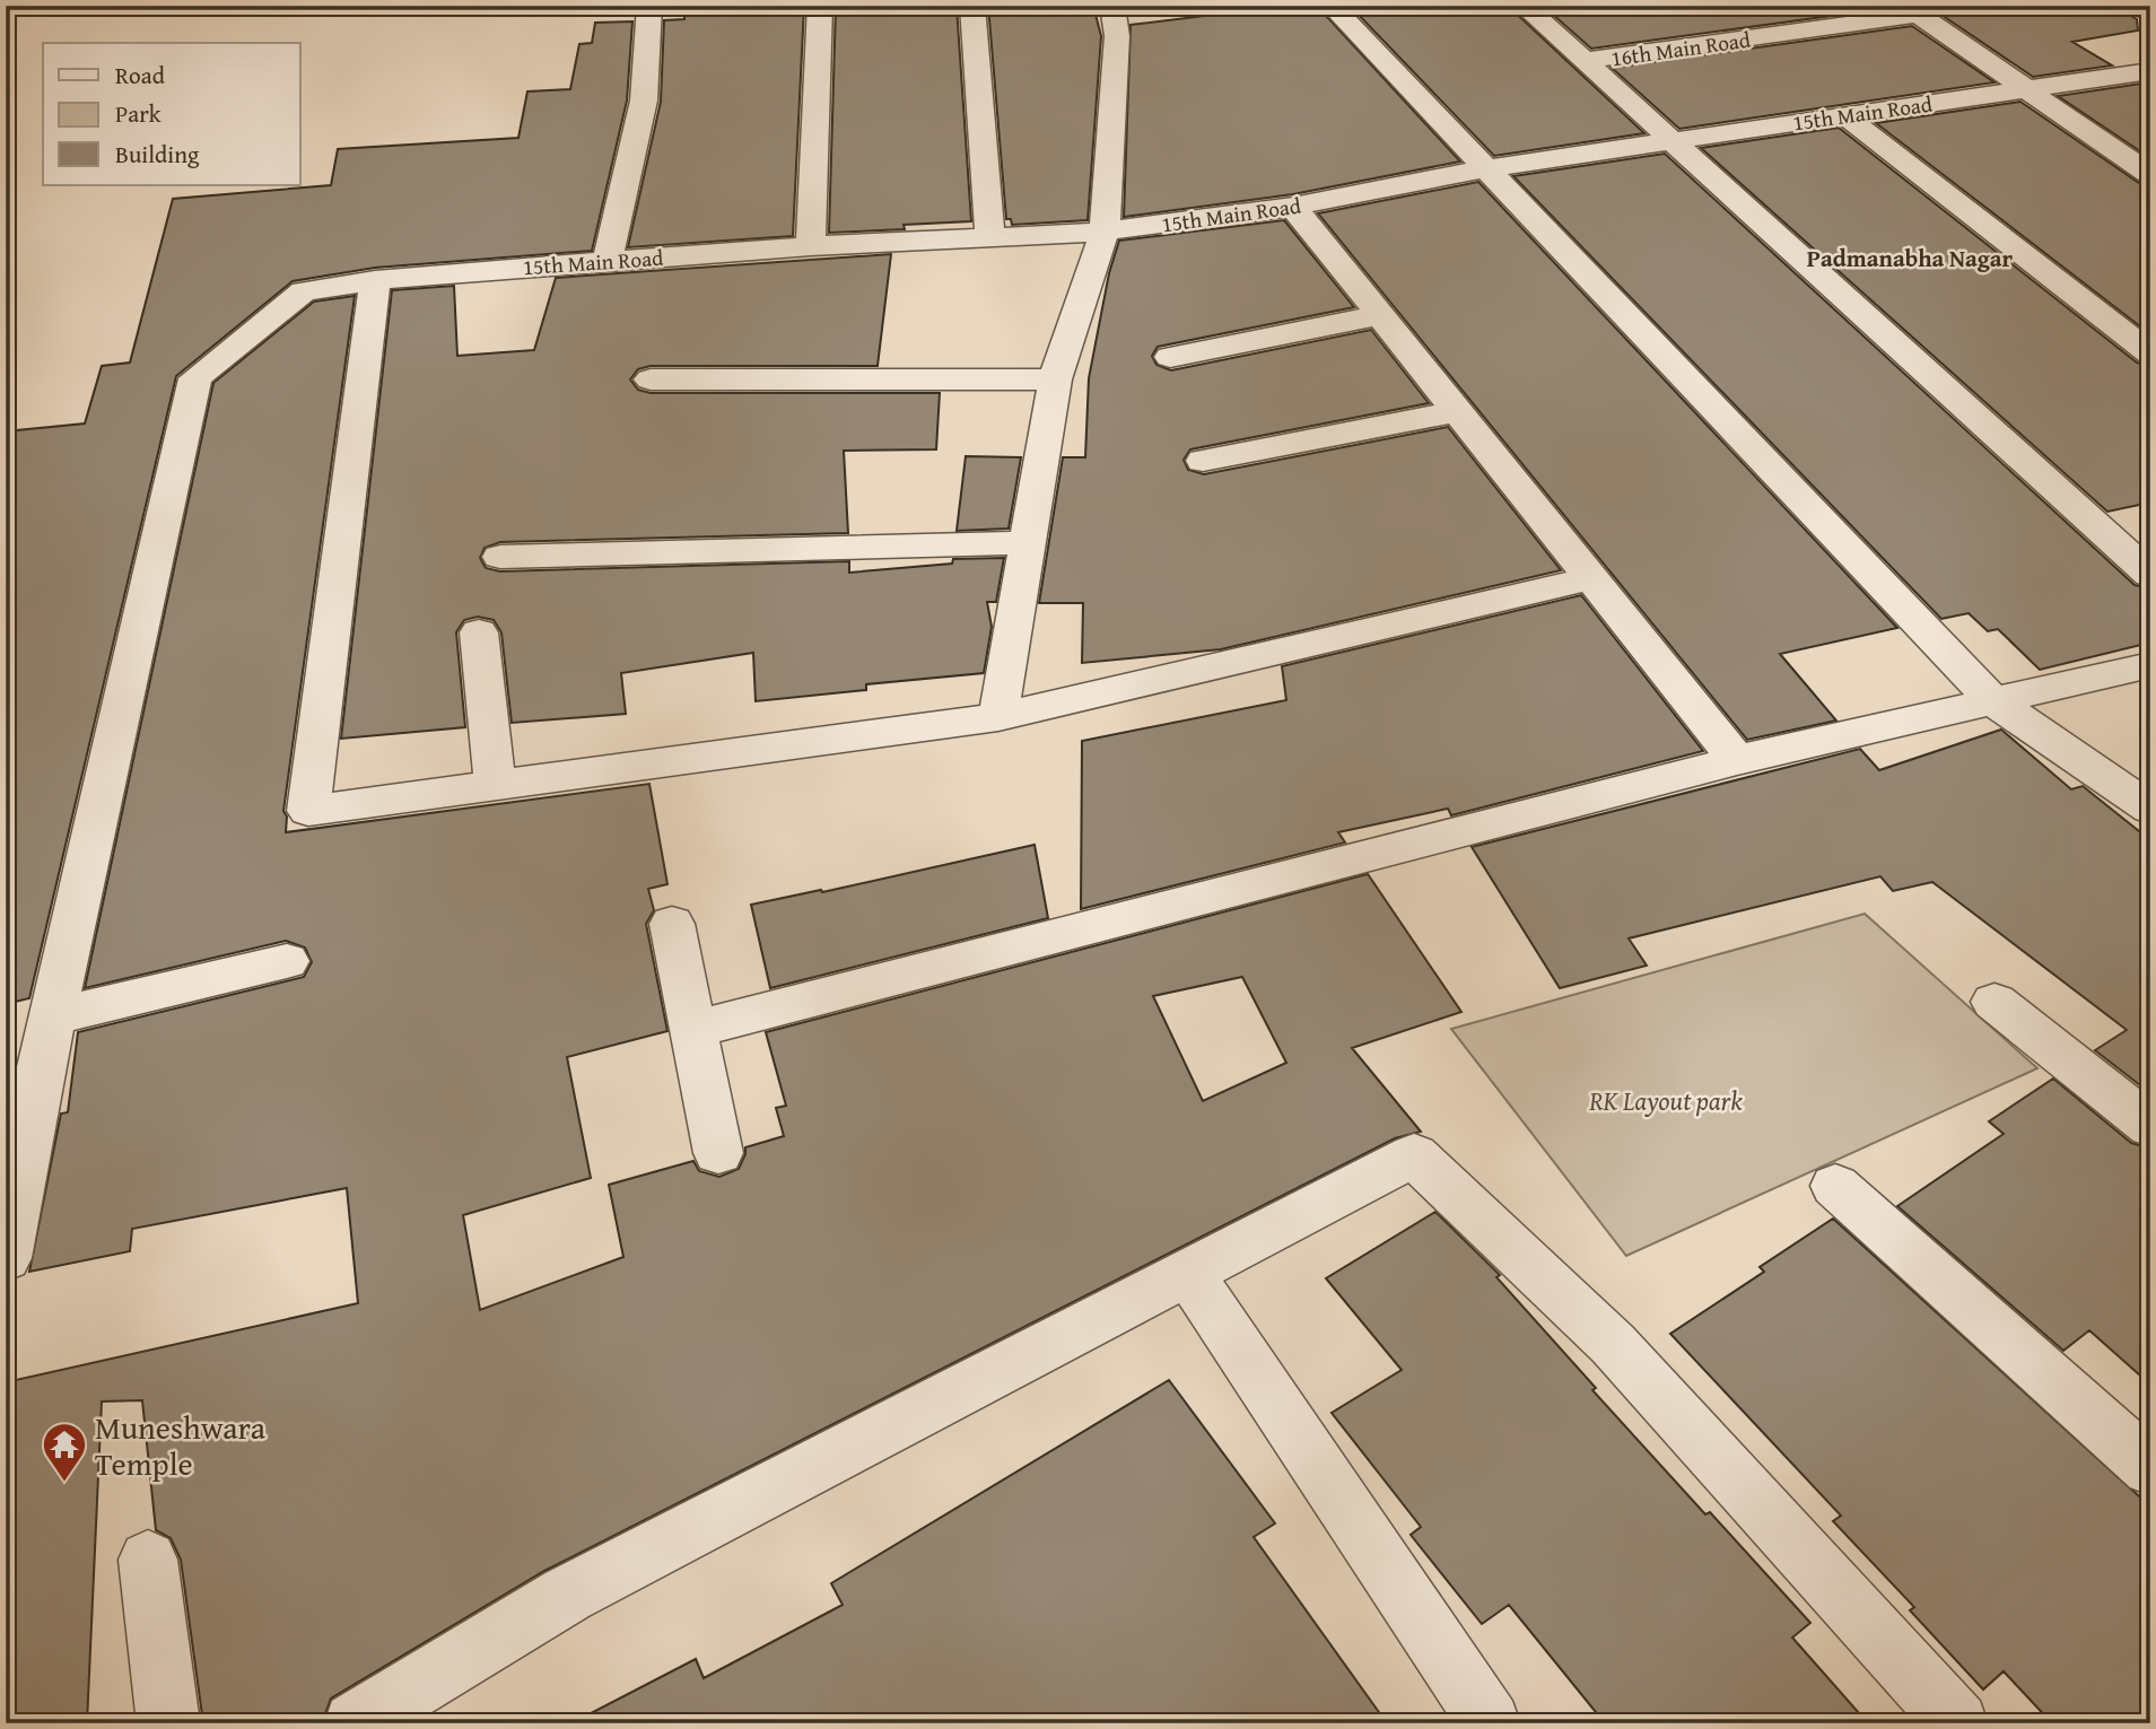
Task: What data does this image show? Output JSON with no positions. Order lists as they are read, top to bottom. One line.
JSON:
{"streets":{"street":["16th Main Road","15th Main Road"]},"districts":["Padmanabha Nagar"],"parks":["RK Layout park"],"places":{"temple":["Muneshwara Temple"]},"legend":["Road","Park","Building"]}
